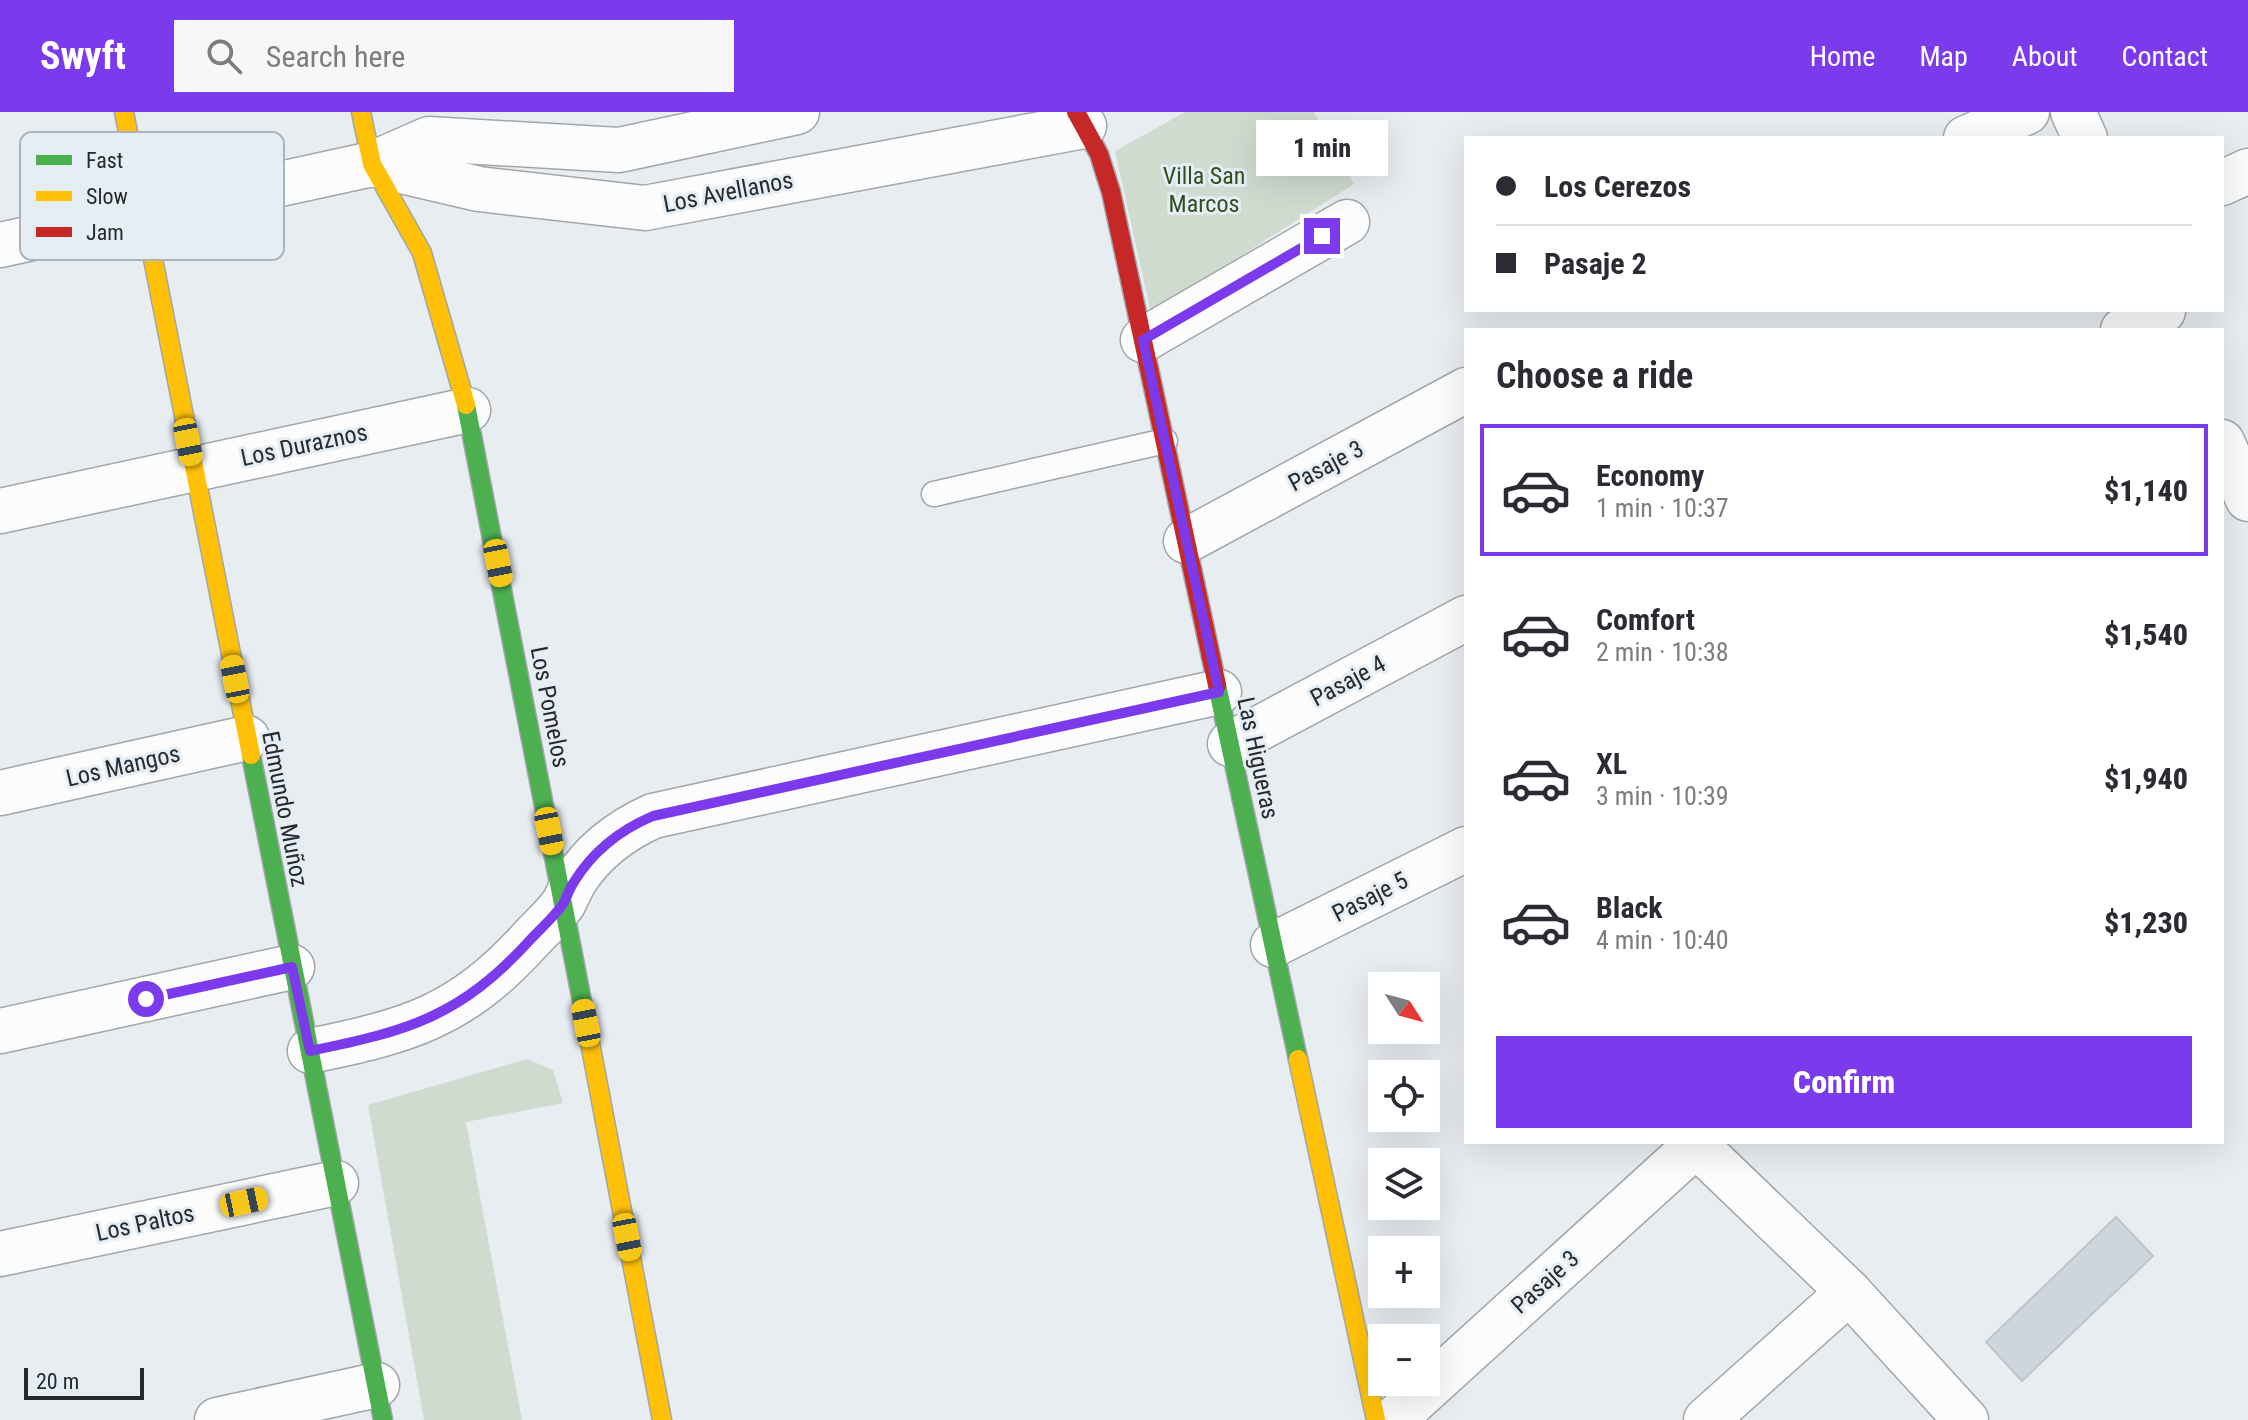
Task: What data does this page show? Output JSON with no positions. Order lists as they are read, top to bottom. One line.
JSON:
{"streets":{"street":["Los Avellanos","Los Duraznos","Pasaje 3","Pasaje 4","Los Pomelos","Las Higueras","Los Mangos","Edmundo Muñoz","Pasaje 5","Los Paltos"]},"crossings":[["Los Avellanos","Los Pomelos"],["Los Avellanos","Las Higueras"],["Los Duraznos","Los Pomelos"],["Los Duraznos","Edmundo Muñoz"],["Pasaje 3","Las Higueras"],["Pasaje 4","Las Higueras"],["Las Higueras","Pasaje 5"],["Los Mangos","Edmundo Muñoz"],["Edmundo Muñoz","Los Paltos"]],"parks":["Villa San Marcos"],"legend":["Fast","Slow","Jam"],"scale_bar":"20 m","north":"bottom right","page":{"header":"Swyft","search":"Search here","nav":["Home","Map","About","Contact"],"bubble":"1 min","banner":["Los Cerezos","Pasaje 2"],"heading":"Choose a ride","list":[{"name":"Economy","note":"1 min · 10:37","value":"$1,140"},{"name":"Comfort","note":"2 min · 10:38","value":"$1,540"},{"name":"XL","note":"3 min · 10:39","value":"$1,940"},{"name":"Black","note":"4 min · 10:40","value":"$1,230"}],"map_buttons":["+","−"],"buttons":"Confirm","scale":"20 m"}}
